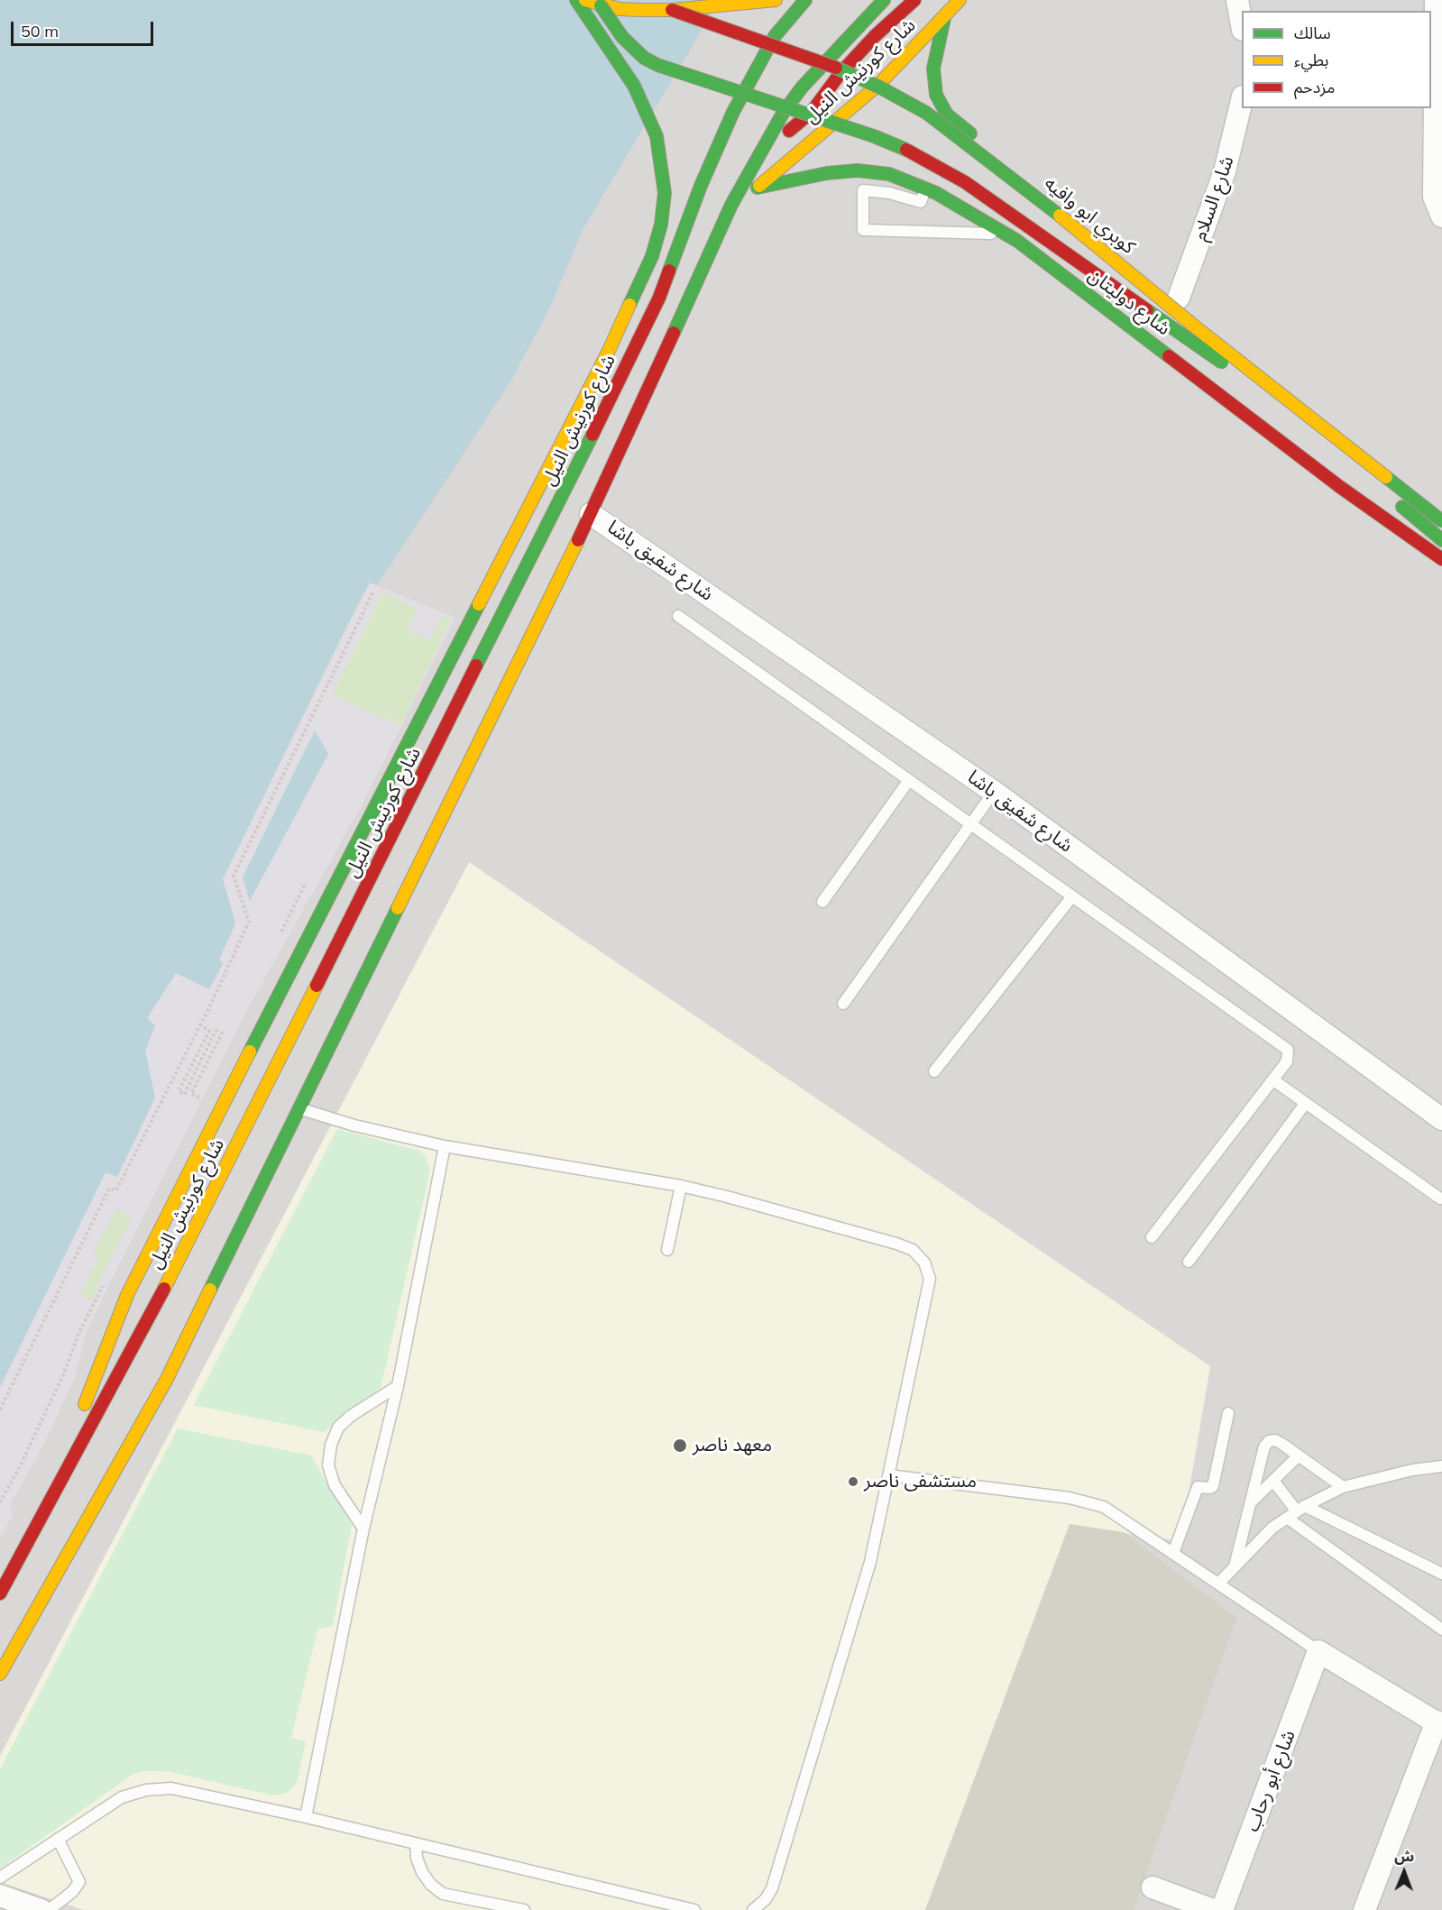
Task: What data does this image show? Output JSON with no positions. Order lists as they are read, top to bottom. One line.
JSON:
{"streets":{"main road":["شارع كورنيش النيل","كوبري ابو وافيه","شارع دوليتان"],"street":["شارع السلام","شارع شفيق باشا","شارع أبو رحاب"]},"crossings":[["شارع كورنيش النيل","شارع دوليتان"],["شارع كورنيش النيل","شارع شفيق باشا"],["شارع السلام","شارع دوليتان"]],"places":["معهد ناصر","مستشفى ناصر"],"legend":["سالك","بطيء","مزدحم"],"scale_bar":"50 m","north":"top"}
